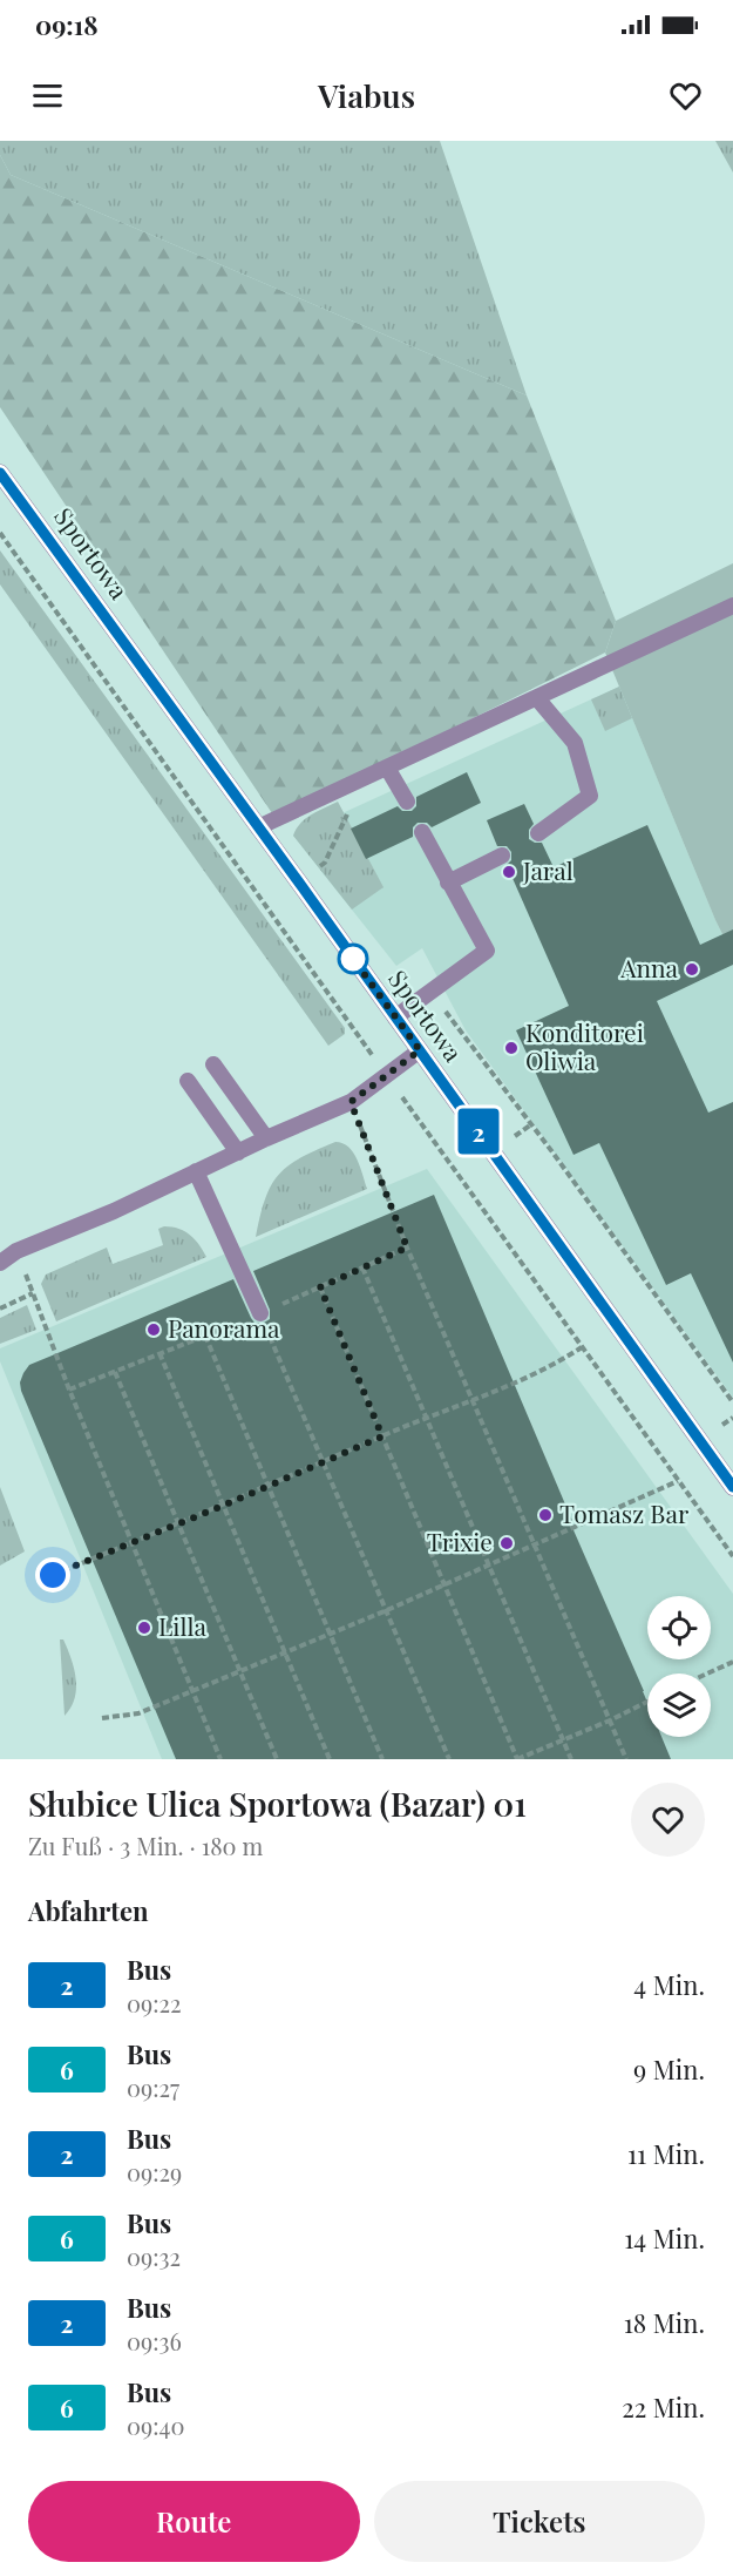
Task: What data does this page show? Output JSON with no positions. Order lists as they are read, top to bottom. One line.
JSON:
{"streets":{"street":["Sportowa"]},"places":["Jaral","Anna","Konditorei Oliwia","Panorama","Tomasz Bar","Trixie","Lilla"],"lines":["bus line 2"],"page":{"status":"09:18","header":"Viabus","on_map":"2","heading":[["Słubice Ulica Sportowa (Bazar) 01","Zu Fuß · 3 Min. · 180 m"],"Abfahrten"],"list":[{"mark":"2","name":"Bus","note":"09:22","value":"4 Min."},{"mark":"6","name":"Bus","note":"09:27","value":"9 Min."},{"mark":"2","name":"Bus","note":"09:29","value":"11 Min."},{"mark":"6","name":"Bus","note":"09:32","value":"14 Min."},{"mark":"2","name":"Bus","note":"09:36","value":"18 Min."},{"mark":"6","name":"Bus","note":"09:40","value":"22 Min."}],"buttons":["Route","Tickets"]}}
